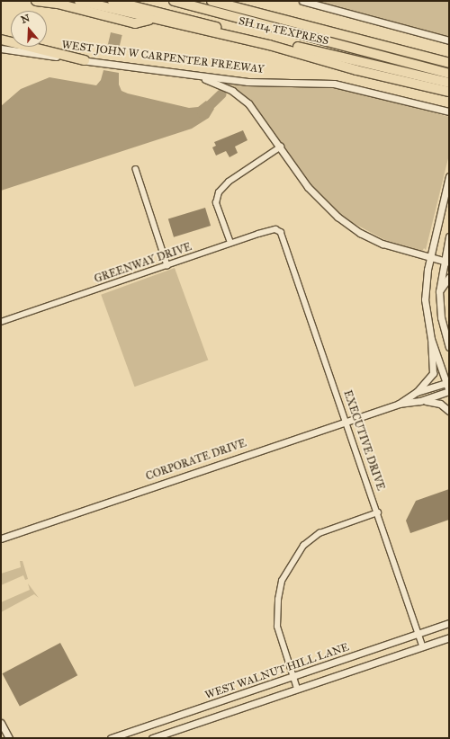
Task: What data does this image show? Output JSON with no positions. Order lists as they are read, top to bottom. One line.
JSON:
{"streets":{"highway":["SH 114 TEXPRESS"],"main road":["WEST JOHN W CARPENTER FREEWAY","CORPORATE DRIVE","WEST WALNUT HILL LANE"],"street":["GREENWAY DRIVE","EXECUTIVE DRIVE"]},"crossings":[["GREENWAY DRIVE","EXECUTIVE DRIVE"],["EXECUTIVE DRIVE","CORPORATE DRIVE"],["EXECUTIVE DRIVE","WEST WALNUT HILL LANE"]],"north":"top"}
